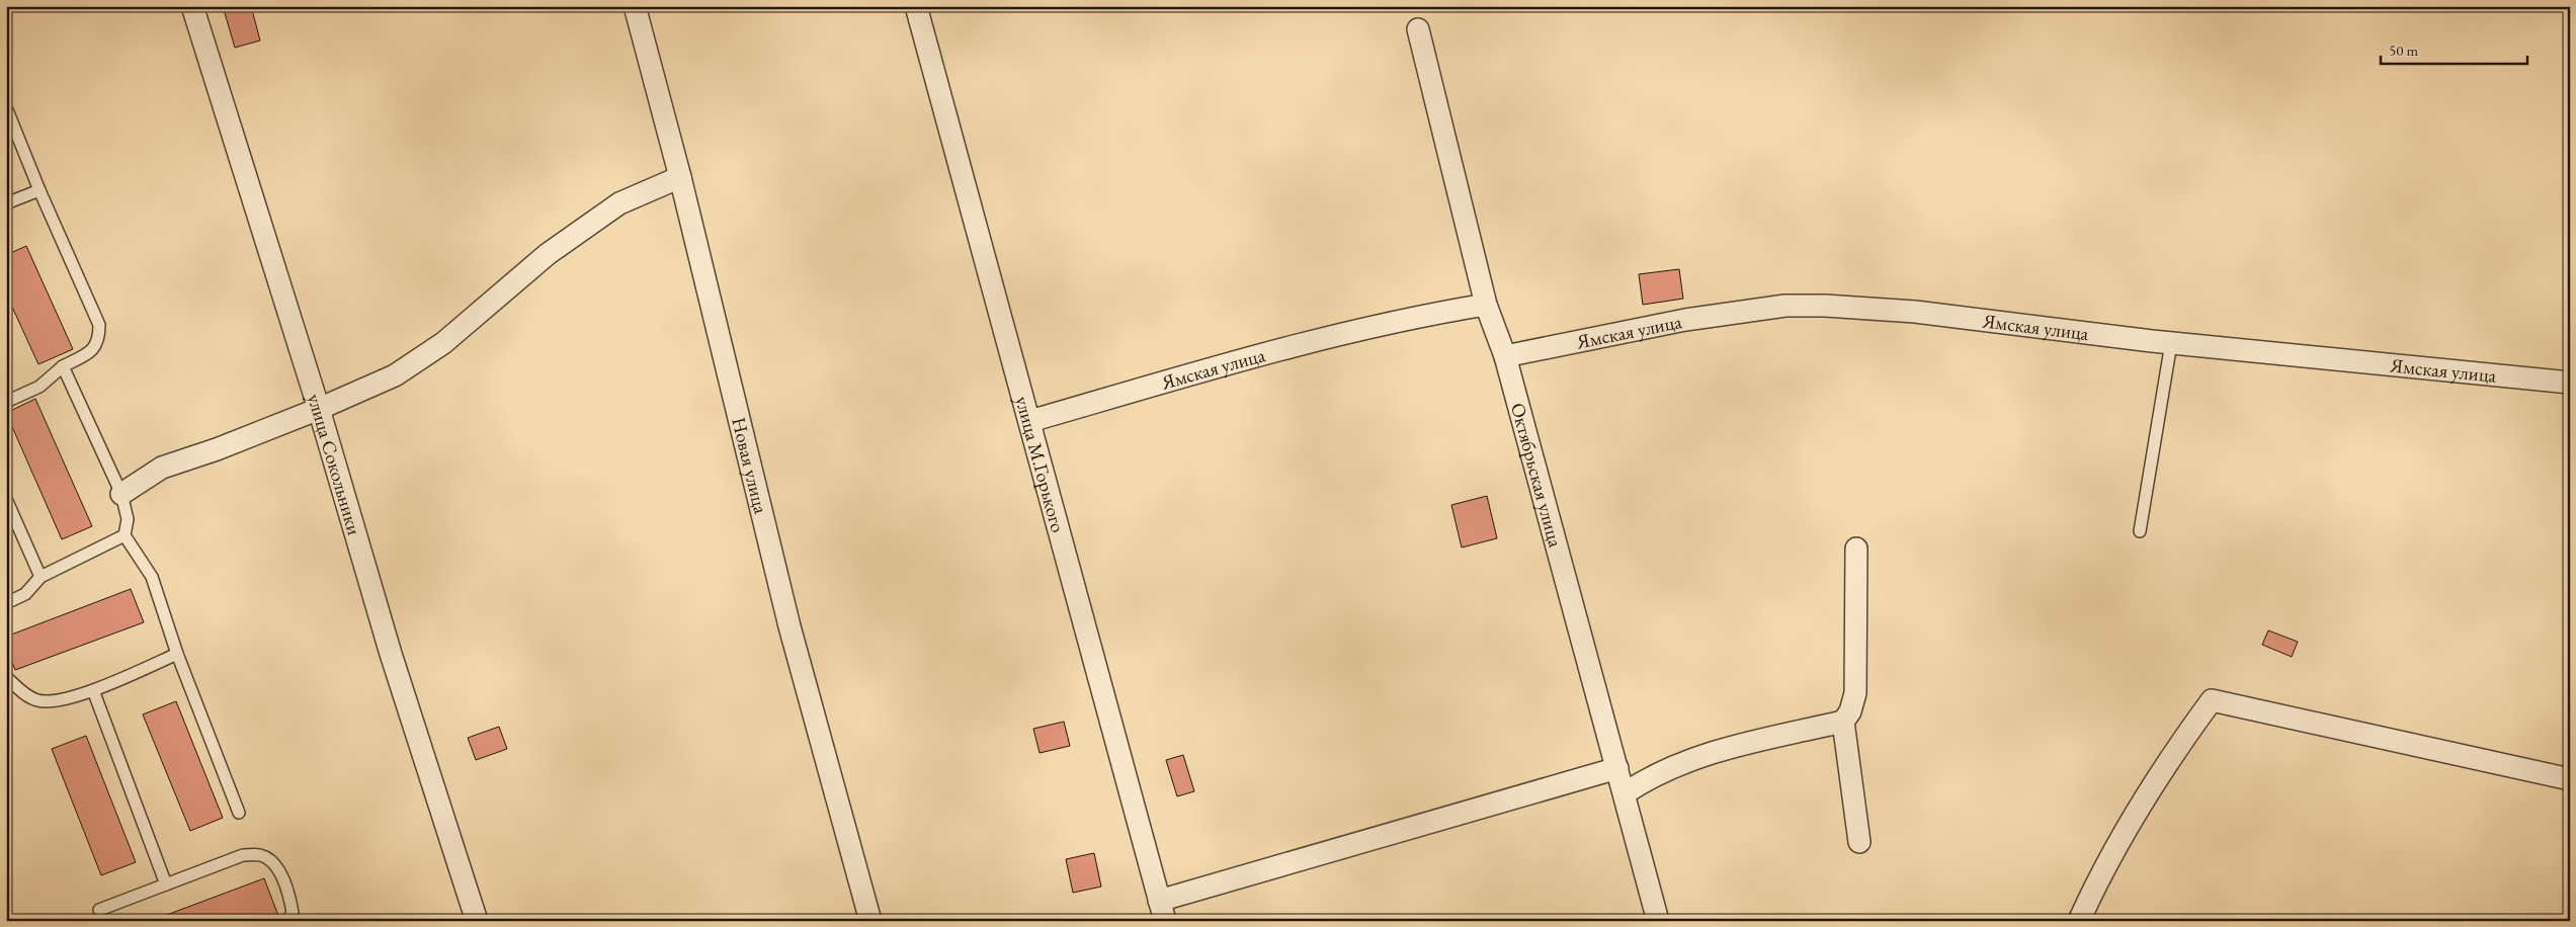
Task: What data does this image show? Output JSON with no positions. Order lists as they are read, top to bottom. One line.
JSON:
{"streets":{"street":["Ямская улица","улица Сокольники","улица М.Горького","Новая улица","Октябрьская улица"]},"crossings":[["Ямская улица","улица М.Горького"],["Ямская улица","Октябрьская улица"]],"scale_bar":"50 m"}
